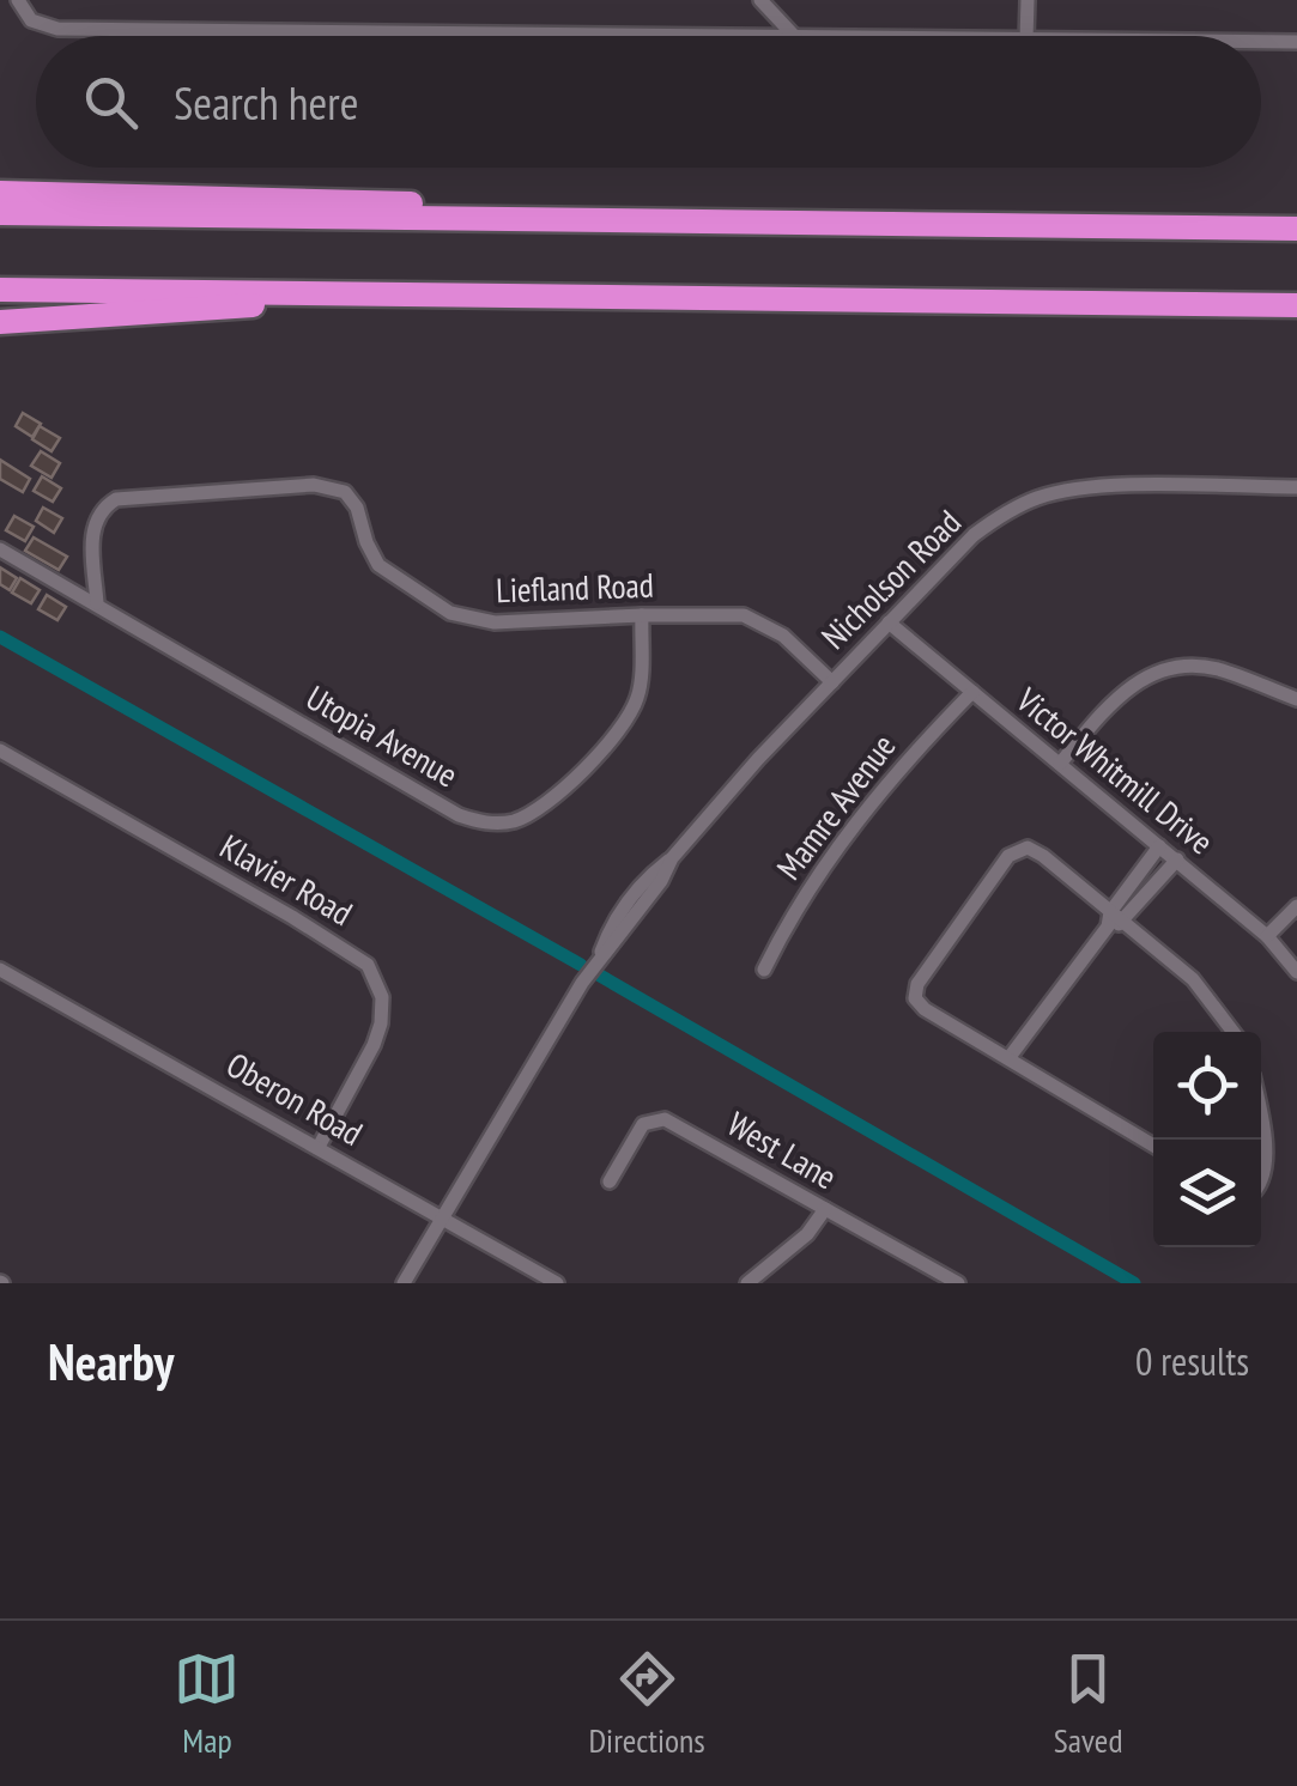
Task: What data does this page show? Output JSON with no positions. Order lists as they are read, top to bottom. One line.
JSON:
{"streets":{"street":["Nicholson Road","Liefland Road","Utopia Avenue","Victor Whitmill Drive","Mamre Avenue","Klavier Road","Oberon Road","West Lane"]},"crossings":[["Nicholson Road","Liefland Road"],["Nicholson Road","Victor Whitmill Drive"],["Nicholson Road","Oberon Road"],["Liefland Road","Utopia Avenue"],["Victor Whitmill Drive","Mamre Avenue"],["Klavier Road","Oberon Road"]],"page":{"search":"Search here","heading":["Nearby","0 results"],"nav":["Map","Directions","Saved"]}}
